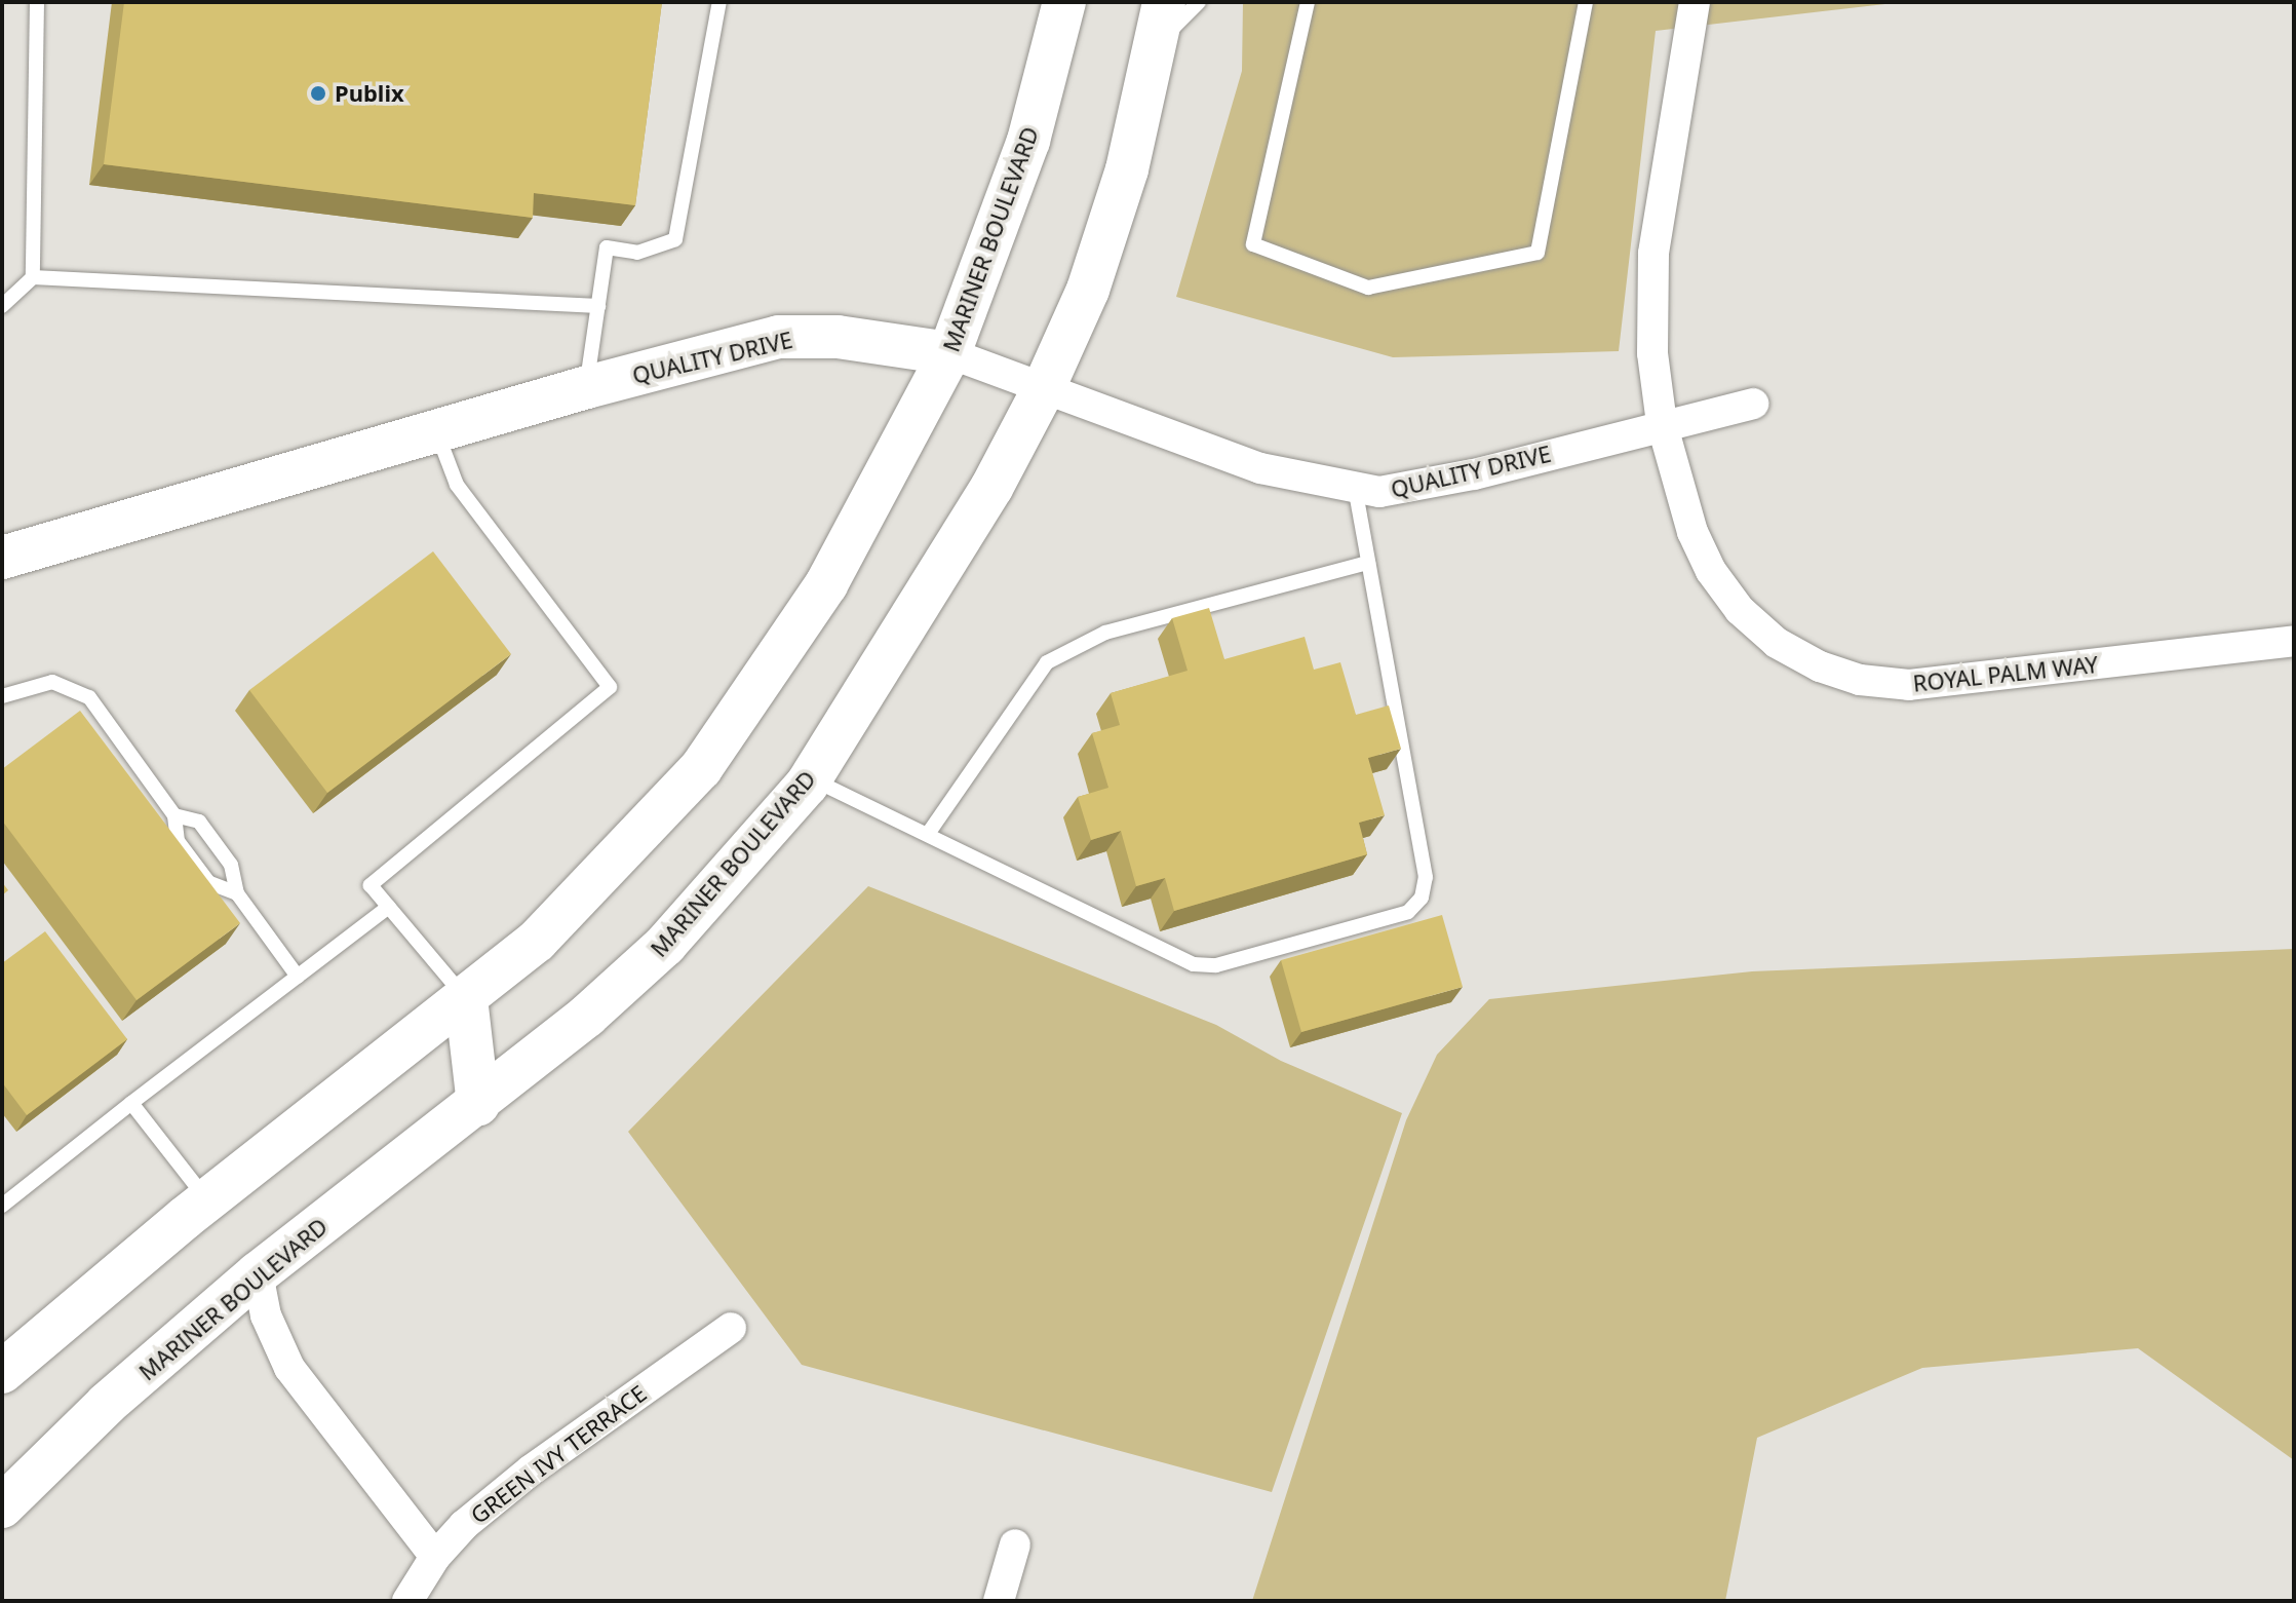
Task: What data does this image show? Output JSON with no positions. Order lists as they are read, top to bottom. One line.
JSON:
{"streets":{"main road":["MARINER BOULEVARD","QUALITY DRIVE"],"street":["ROYAL PALM WAY","GREEN IVY TERRACE"]},"crossings":[["MARINER BOULEVARD","QUALITY DRIVE"],["QUALITY DRIVE","ROYAL PALM WAY"]],"places":["Publix"]}
